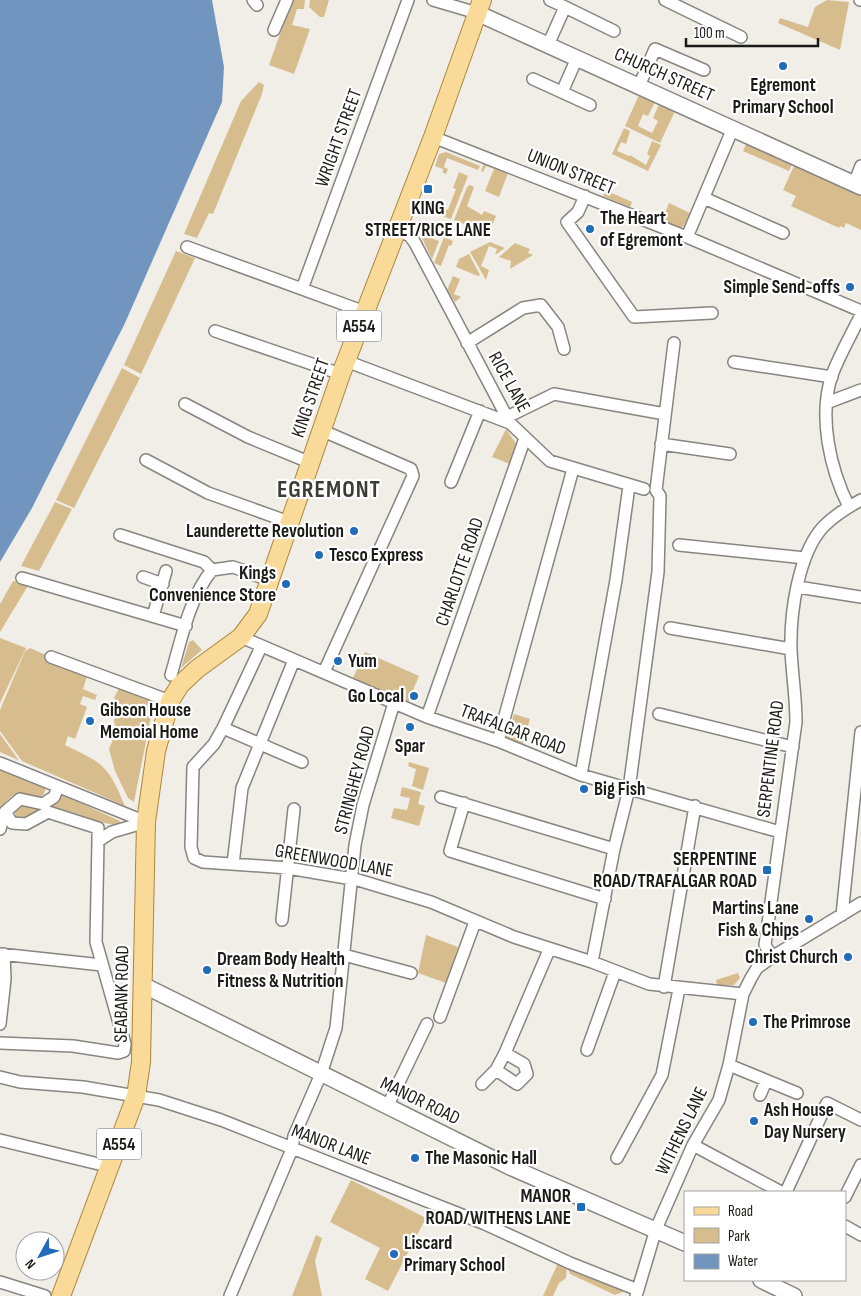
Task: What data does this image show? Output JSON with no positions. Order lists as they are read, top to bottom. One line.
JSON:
{"streets":{"main road":["CHURCH STREET","A554","KING STREET","SEABANK ROAD","MANOR ROAD"],"street":["WRIGHT STREET","UNION STREET","RICE LANE","CHARLOTTE ROAD","TRAFALGAR ROAD","SERPENTINE ROAD","STRINGHEY ROAD","GREENWOOD LANE","WITHENS LANE","MANOR LANE"]},"crossings":[["CHURCH STREET","KING STREET"],["UNION STREET","KING STREET"],["RICE LANE","KING STREET"],["RICE LANE","CHARLOTTE ROAD"],["KING STREET","TRAFALGAR ROAD"],["KING STREET","SEABANK ROAD"],["CHARLOTTE ROAD","TRAFALGAR ROAD"],["TRAFALGAR ROAD","SERPENTINE ROAD"],["TRAFALGAR ROAD","STRINGHEY ROAD"],["TRAFALGAR ROAD","GREENWOOD LANE"],["SERPENTINE ROAD","WITHENS LANE"],["STRINGHEY ROAD","GREENWOOD LANE"],["STRINGHEY ROAD","MANOR ROAD"],["STRINGHEY ROAD","MANOR LANE"],["GREENWOOD LANE","WITHENS LANE"],["SEABANK ROAD","MANOR ROAD"],["SEABANK ROAD","MANOR LANE"],["MANOR ROAD","WITHENS LANE"],["WITHENS LANE","MANOR LANE"]],"districts":["EGREMONT"],"places":{"other":["Egremont Primary School","The Heart of Egremont","Simple Send-offs","Launderette Revolution","Tesco Express","Kings Convenience Store","Yum","Go Local","Gibson House Memoial Home","Spar","Big Fish","Martins Lane Fish & Chips","Christ Church","Dream Body Health Fitness & Nutrition","The Primrose","Ash House Day Nursery","The Masonic Hall","Liscard Primary School"],"transit":["KING STREET/RICE LANE","SERPENTINE ROAD/TRAFALGAR ROAD","MANOR ROAD/WITHENS LANE"]},"legend":["Road","Park","Water"],"scale_bar":"100 m","north":"bottom left"}
